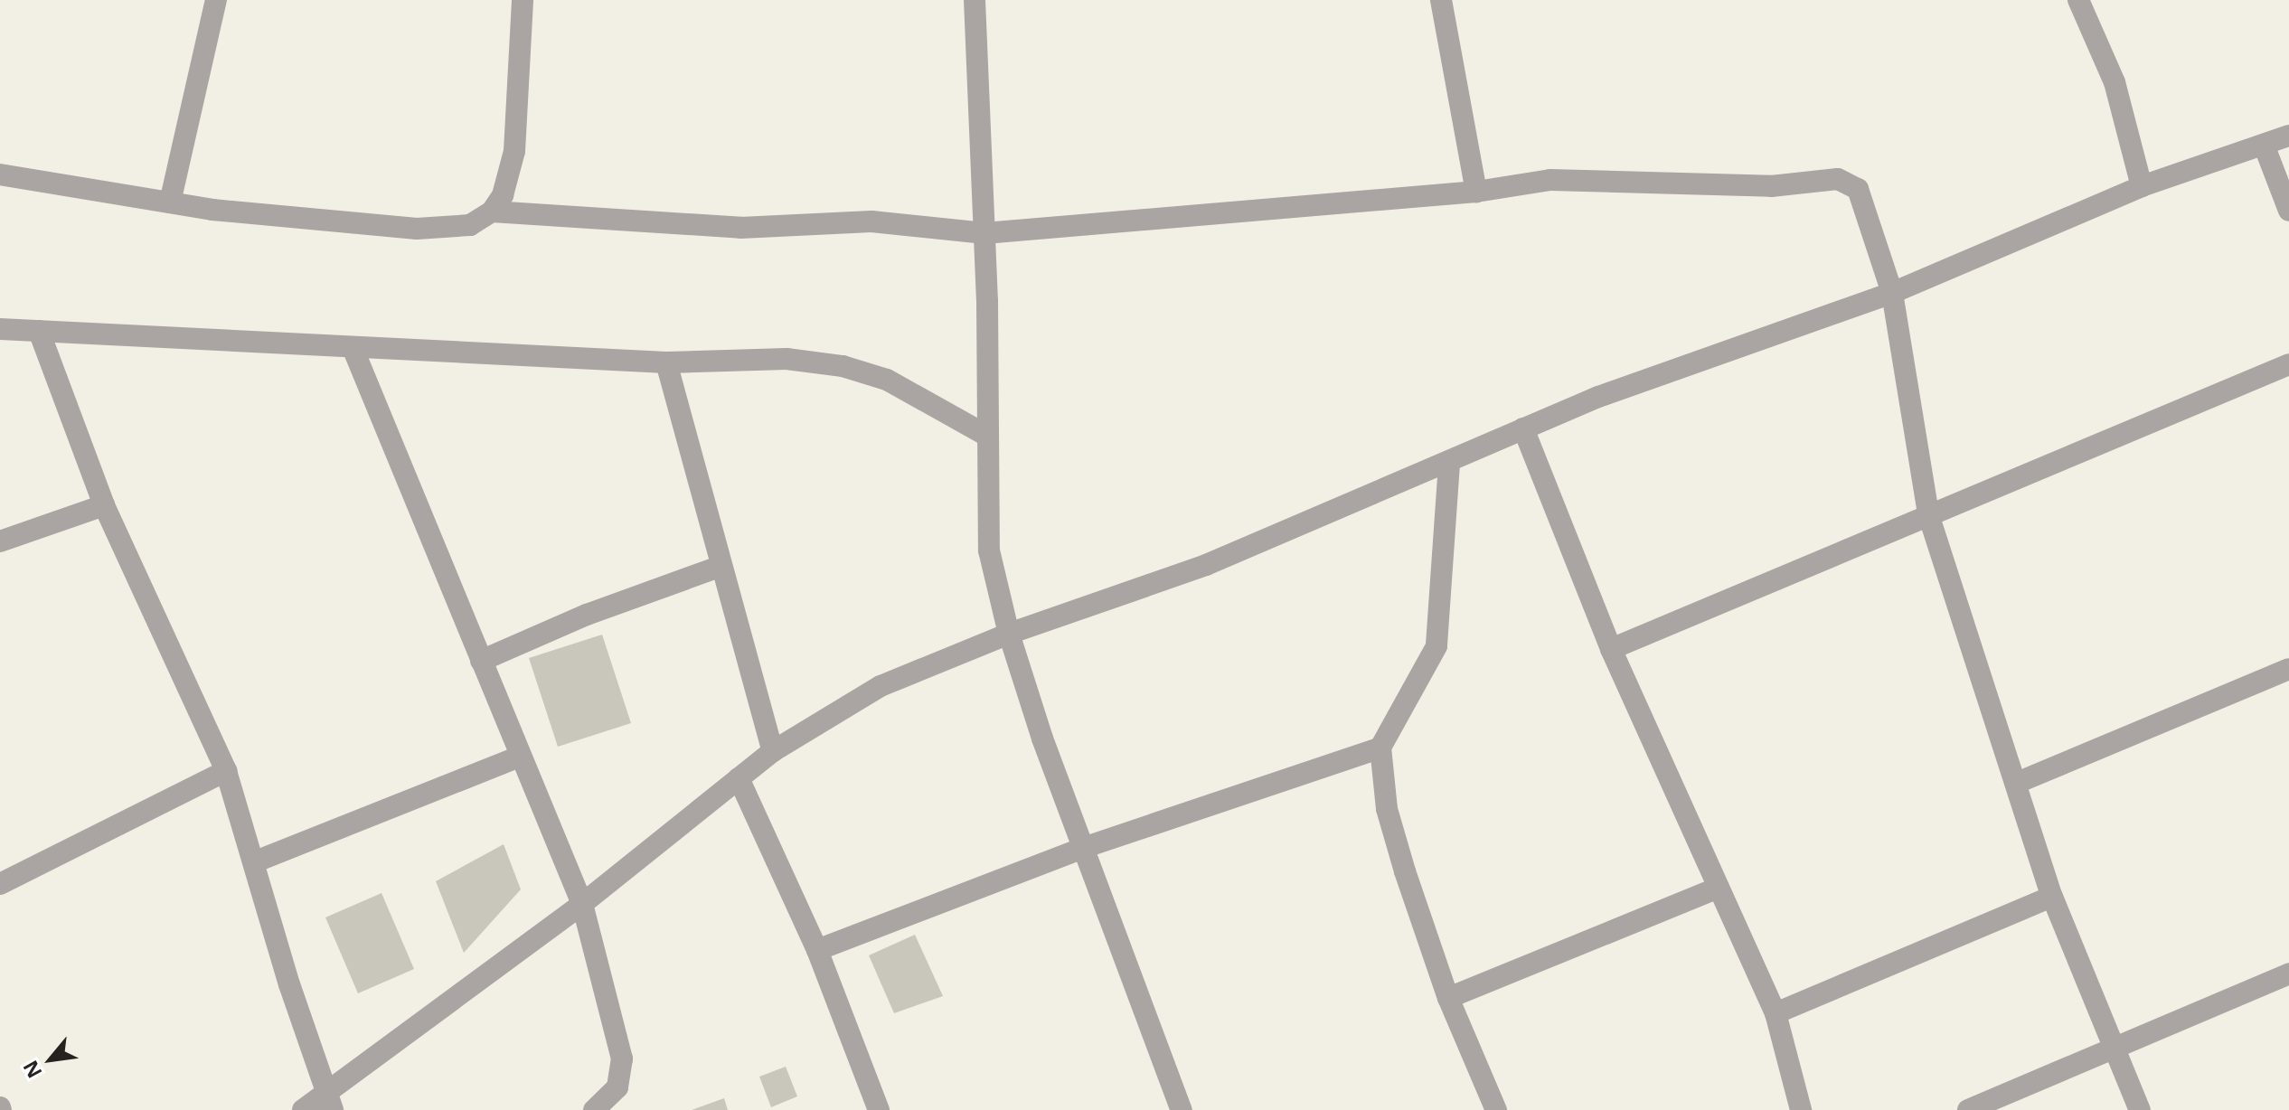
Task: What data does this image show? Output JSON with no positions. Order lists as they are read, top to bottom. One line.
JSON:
{"north":"bottom left"}
